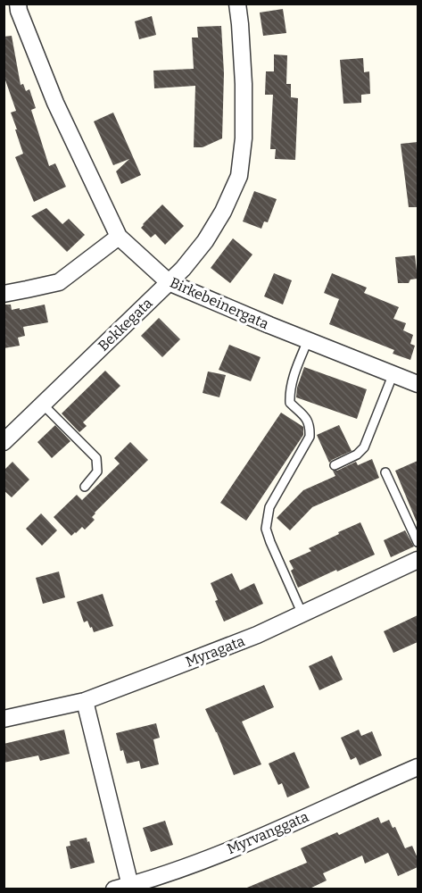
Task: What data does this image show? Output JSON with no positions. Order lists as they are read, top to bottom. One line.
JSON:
{"streets":{"street":["Birkebeinergata","Bekkegata","Myragata","Myrvanggata"]},"crossings":[["Birkebeinergata","Bekkegata"]]}
